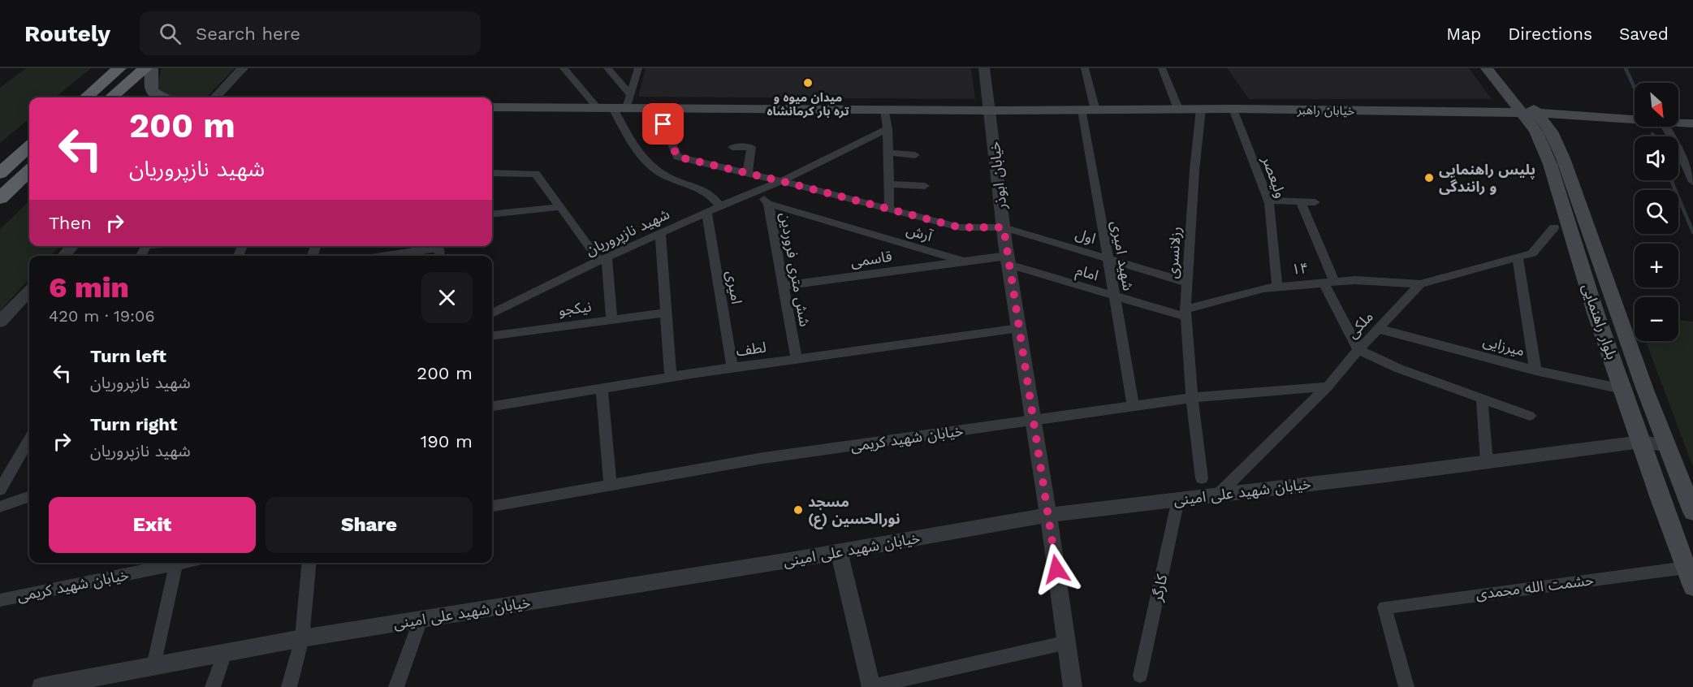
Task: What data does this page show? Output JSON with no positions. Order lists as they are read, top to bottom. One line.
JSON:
{"streets":{"main road":["خیابان راهبر","بلوار راهنمایی"],"street":["خیابان ابوذر","ولیعصر","شهید نازپروریان","آرش","اول","رزلانسری","شهید امیری","قاسمی","۱۴","شش متری فروردین","امام","امیری","نیکجو","ملکی","میرزایی","لطف","خیابان شهید کریمی","خیابان شهید علی امینی","حشمت الله محمدی","کارگر"]},"crossings":[["خیابان راهبر","خیابان ابوذر"],["خیابان راهبر","ولیعصر"],["خیابان راهبر","رزلانسری"],["خیابان راهبر","شهید امیری"],["خیابان راهبر","بلوار راهنمایی"],["خیابان ابوذر","آرش"],["خیابان ابوذر","اول"],["خیابان ابوذر","امام"],["خیابان ابوذر","لطف"],["خیابان ابوذر","خیابان شهید کریمی"],["خیابان ابوذر","خیابان شهید علی امینی"],["ولیعصر","۱۴"],["شهید نازپروریان","شش متری فروردین"],["شهید نازپروریان","امیری"],["آرش","قاسمی"],["آرش","شش متری فروردین"],["آرش","امام"],["اول","رزلانسری"],["اول","شهید امیری"],["رزلانسری","۱۴"],["رزلانسری","امام"],["رزلانسری","خیابان شهید کریمی"],["شهید امیری","امام"],["شهید امیری","خیابان شهید کریمی"],["قاسمی","شش متری فروردین"],["۱۴","امام"],["۱۴","ملکی"],["شش متری فروردین","لطف"],["امیری","لطف"],["بلوار راهنمایی","میرزایی"],["بلوار راهنمایی","خیابان شهید علی امینی"],["بلوار راهنمایی","حشمت الله محمدی"],["ملکی","میرزایی"],["ملکی","خیابان شهید کریمی"],["ملکی","خیابان شهید علی امینی"],["خیابان شهید علی امینی","کارگر"]],"places":["میدان میوه و تره بار کرمانشاه","پلیس راهنمایی و رانندگی","مسجد نورالحسین (ع)"],"north":"bottom right","page":{"header":"Routely","search":"Search here","nav":["Map","Directions","Saved"],"map_buttons":["+","−"],"turn":["200 m","شهید نازپروریان"],"then":"Then","heading":["6 min","420 m · 19:06"],"list":[{"name":"Turn left","note":"شهید نازپروریان","value":"200 m"},{"name":"Turn right","note":"شهید نازپروریان","value":"190 m"}],"buttons":["Exit","Share"]}}
